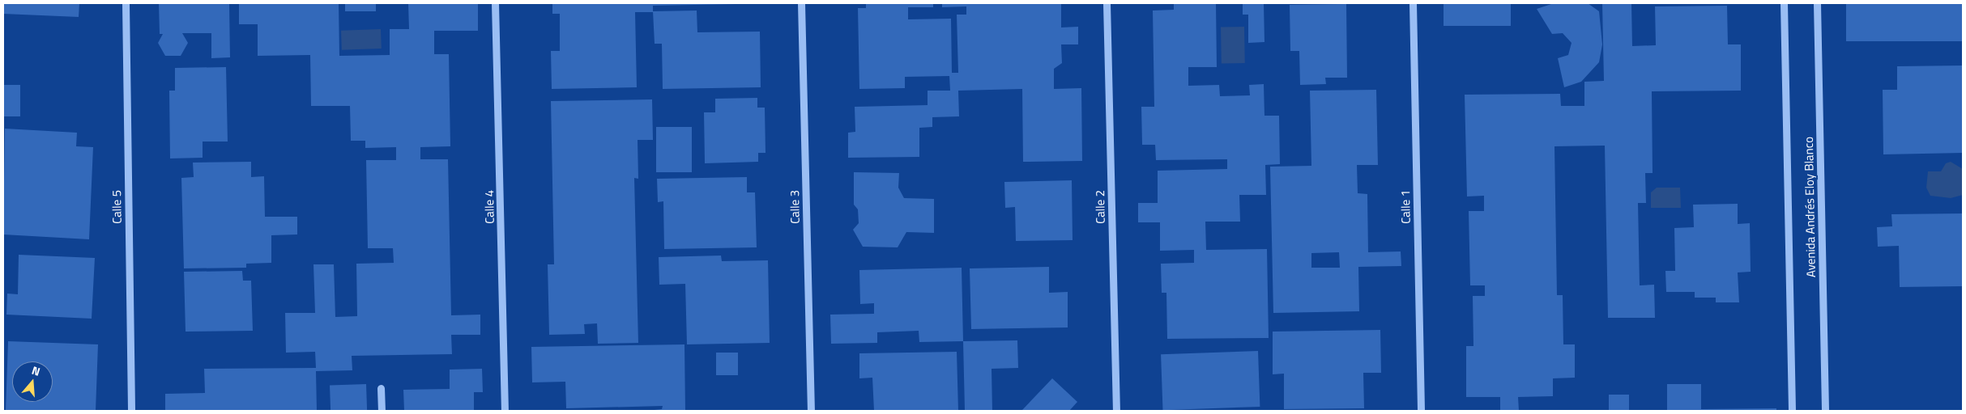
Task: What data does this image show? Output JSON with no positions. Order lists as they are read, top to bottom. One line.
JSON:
{"streets":{"street":["Calle 5","Calle 4","Calle 3","Calle 2","Calle 1","Avenida Andrés Eloy Blanco"]},"north":"top"}
